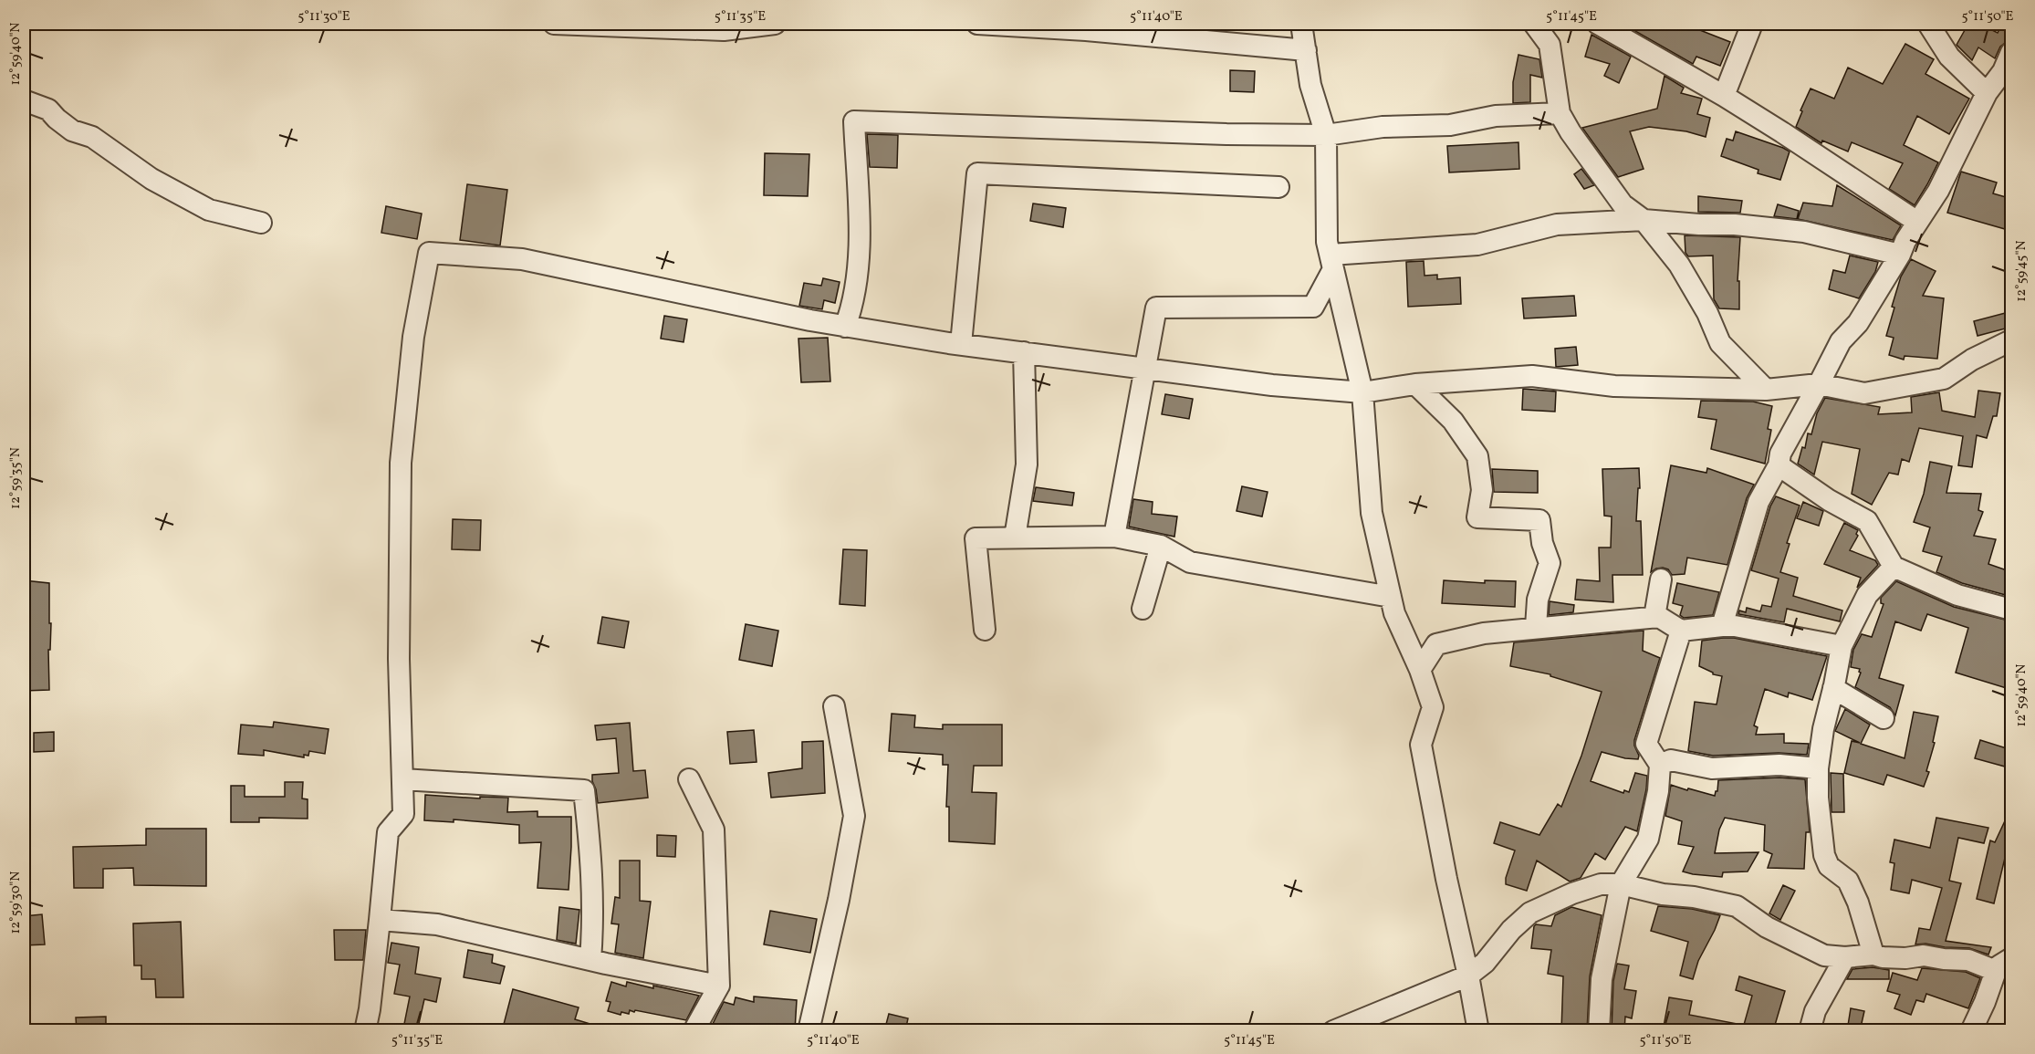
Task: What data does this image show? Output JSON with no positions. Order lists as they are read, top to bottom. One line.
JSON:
{"coordinates":["5°11'30\"E","5°11'35\"E","5°11'40\"E","5°11'45\"E","5°11'50\"E","12°59'40\"N","12°59'45\"N","12°59'35\"N","12°59'30\"N"]}
